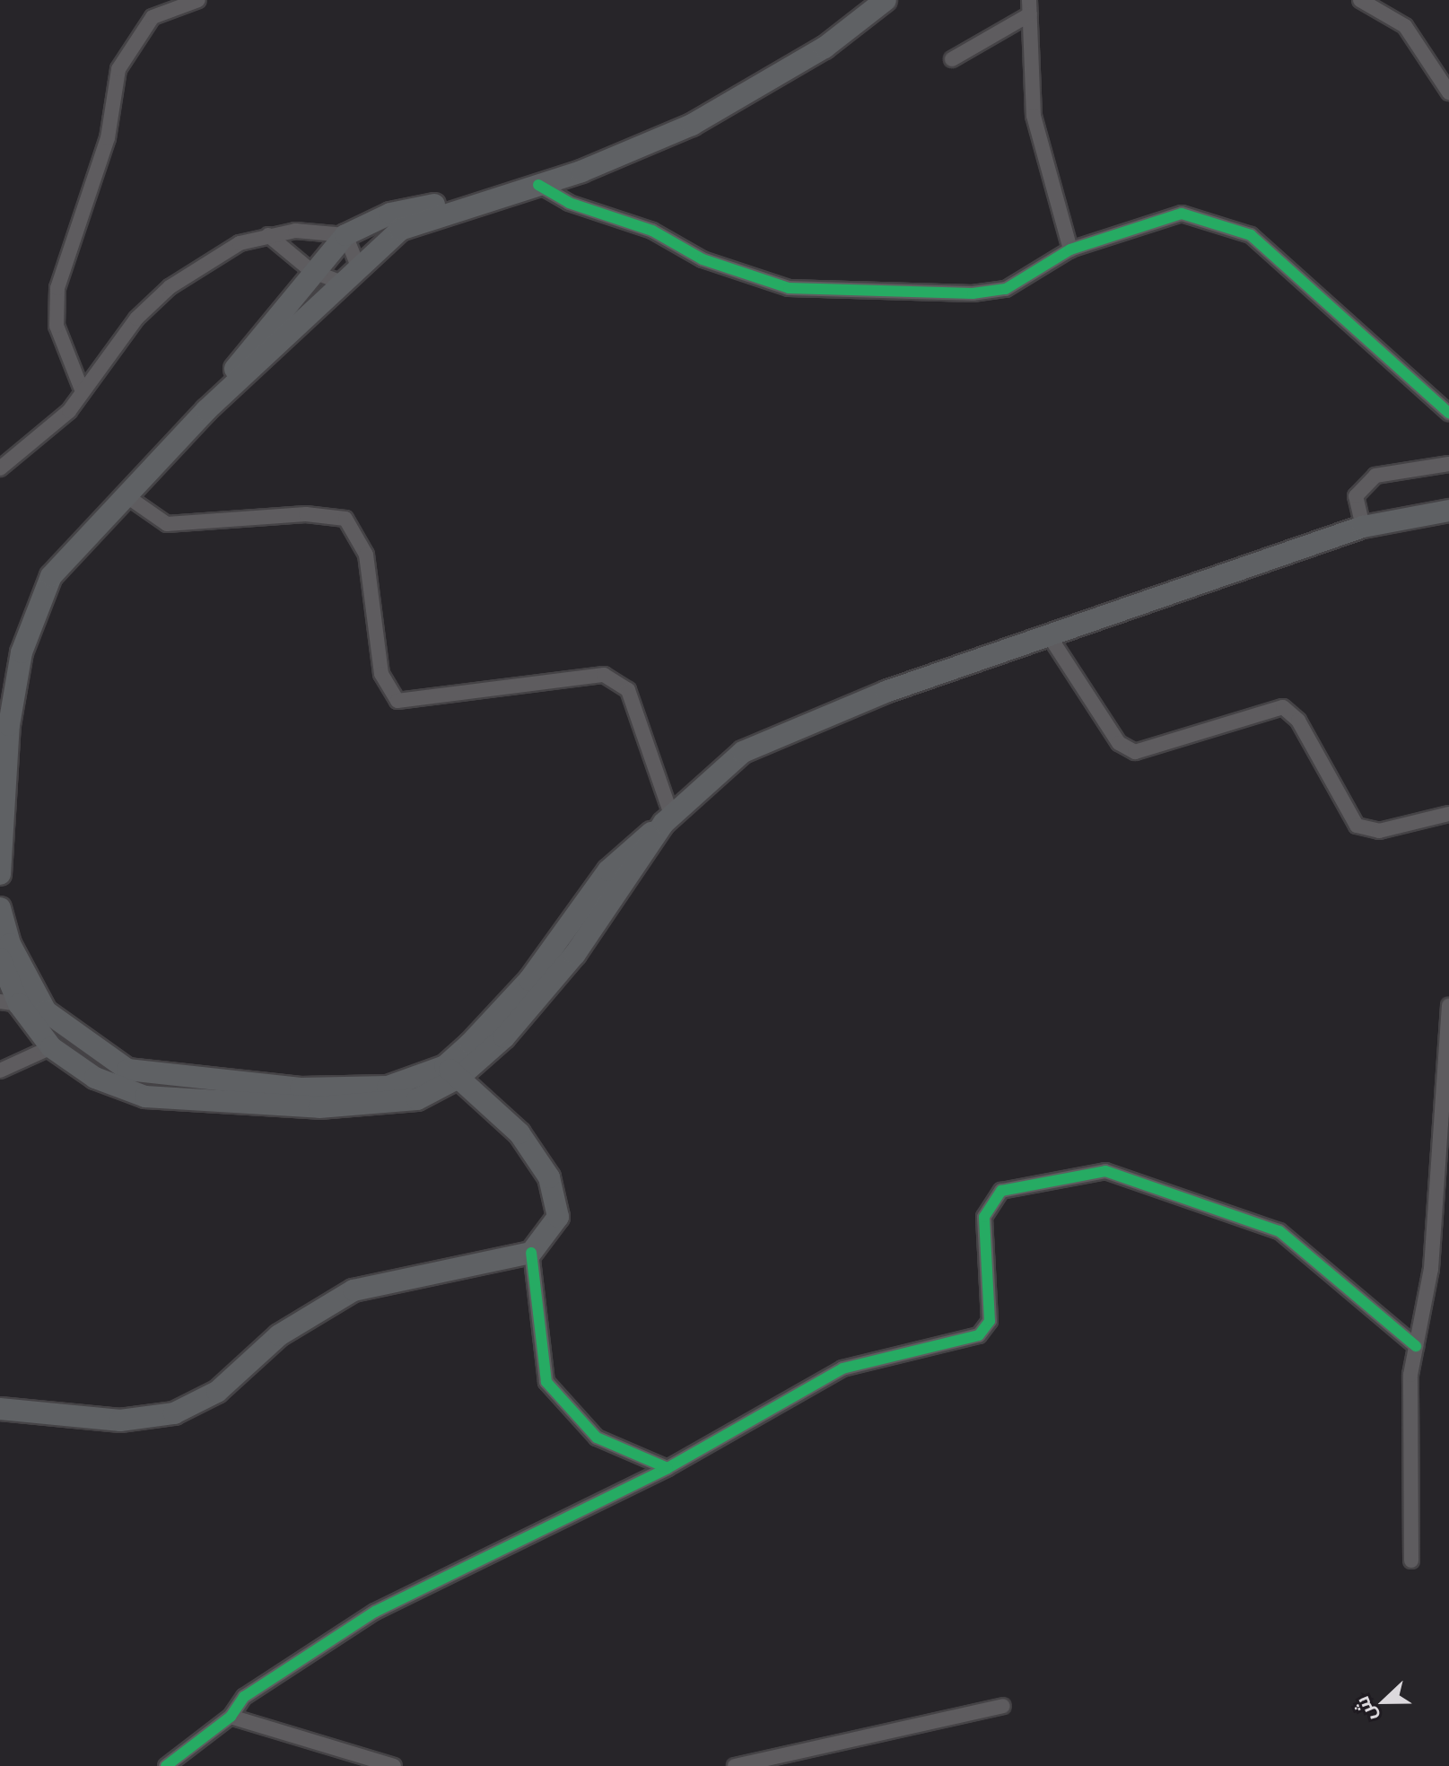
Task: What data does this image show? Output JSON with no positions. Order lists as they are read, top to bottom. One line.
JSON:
{"north":"left"}
